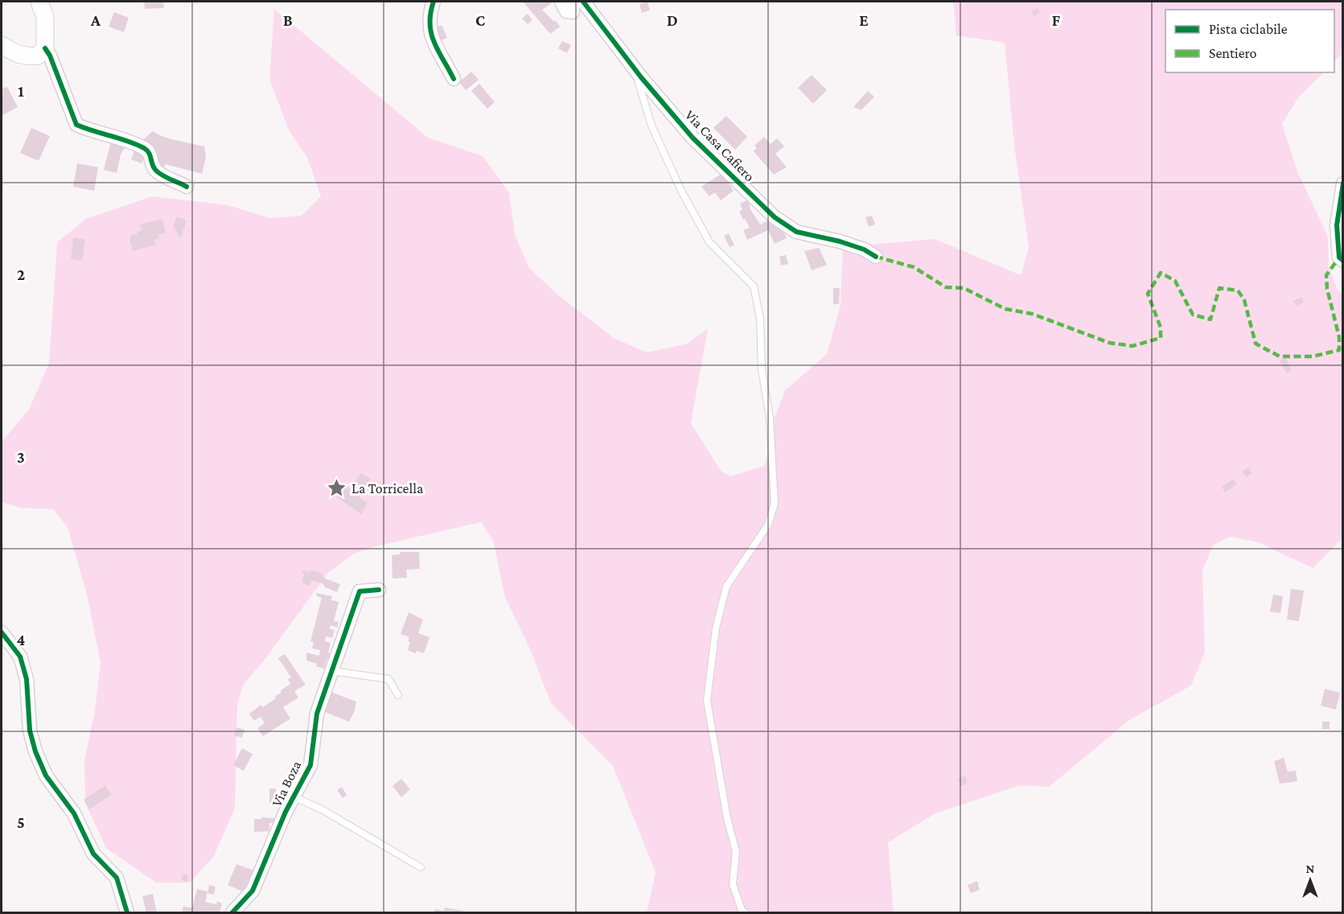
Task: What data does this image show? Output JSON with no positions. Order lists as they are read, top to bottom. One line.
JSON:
{"streets":{"street":["Via Casa Cafiero","Via Boza"]},"places":{"place":["La Torricella"]},"legend":["Pista ciclabile","Sentiero"],"north":"top","grid":{"columns":["A","B","C","D","E","F"],"rows":["1","2","3","4","5"]}}
